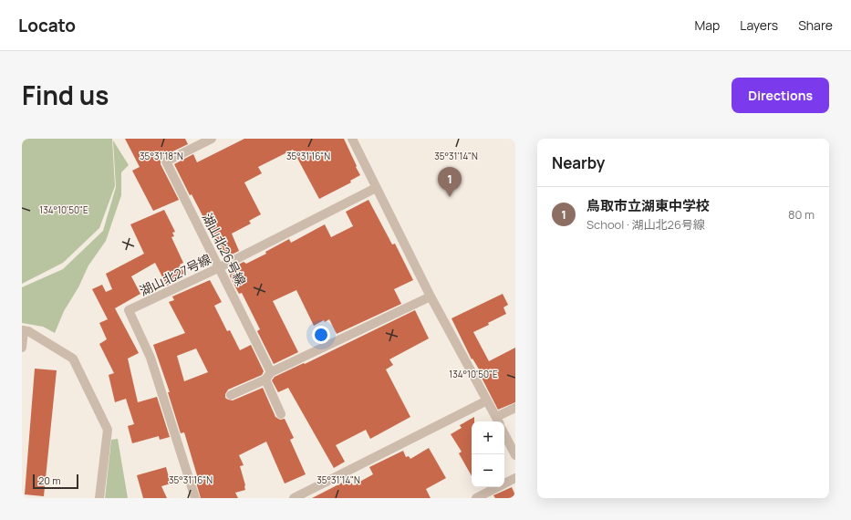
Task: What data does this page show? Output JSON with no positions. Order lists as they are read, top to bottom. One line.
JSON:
{"streets":{"street":["湖山北26号線","湖山北27号線"]},"crossings":[["湖山北26号線","湖山北27号線"]],"scale_bar":"20 m","page":{"header":"Locato","nav":["Map","Layers","Share"],"title":"Find us","buttons":"Directions","heading":"Nearby","pins":"1","list":[{"mark":"1","name":"鳥取市立湖東中学校","note":"School · 湖山北26号線","value":"80 m"}],"map_buttons":["+","−"],"scale":"20 m"},"coordinates":["35°31'18\"N","35°31'16\"N","35°31'14\"N","134°10'50\"E"]}
